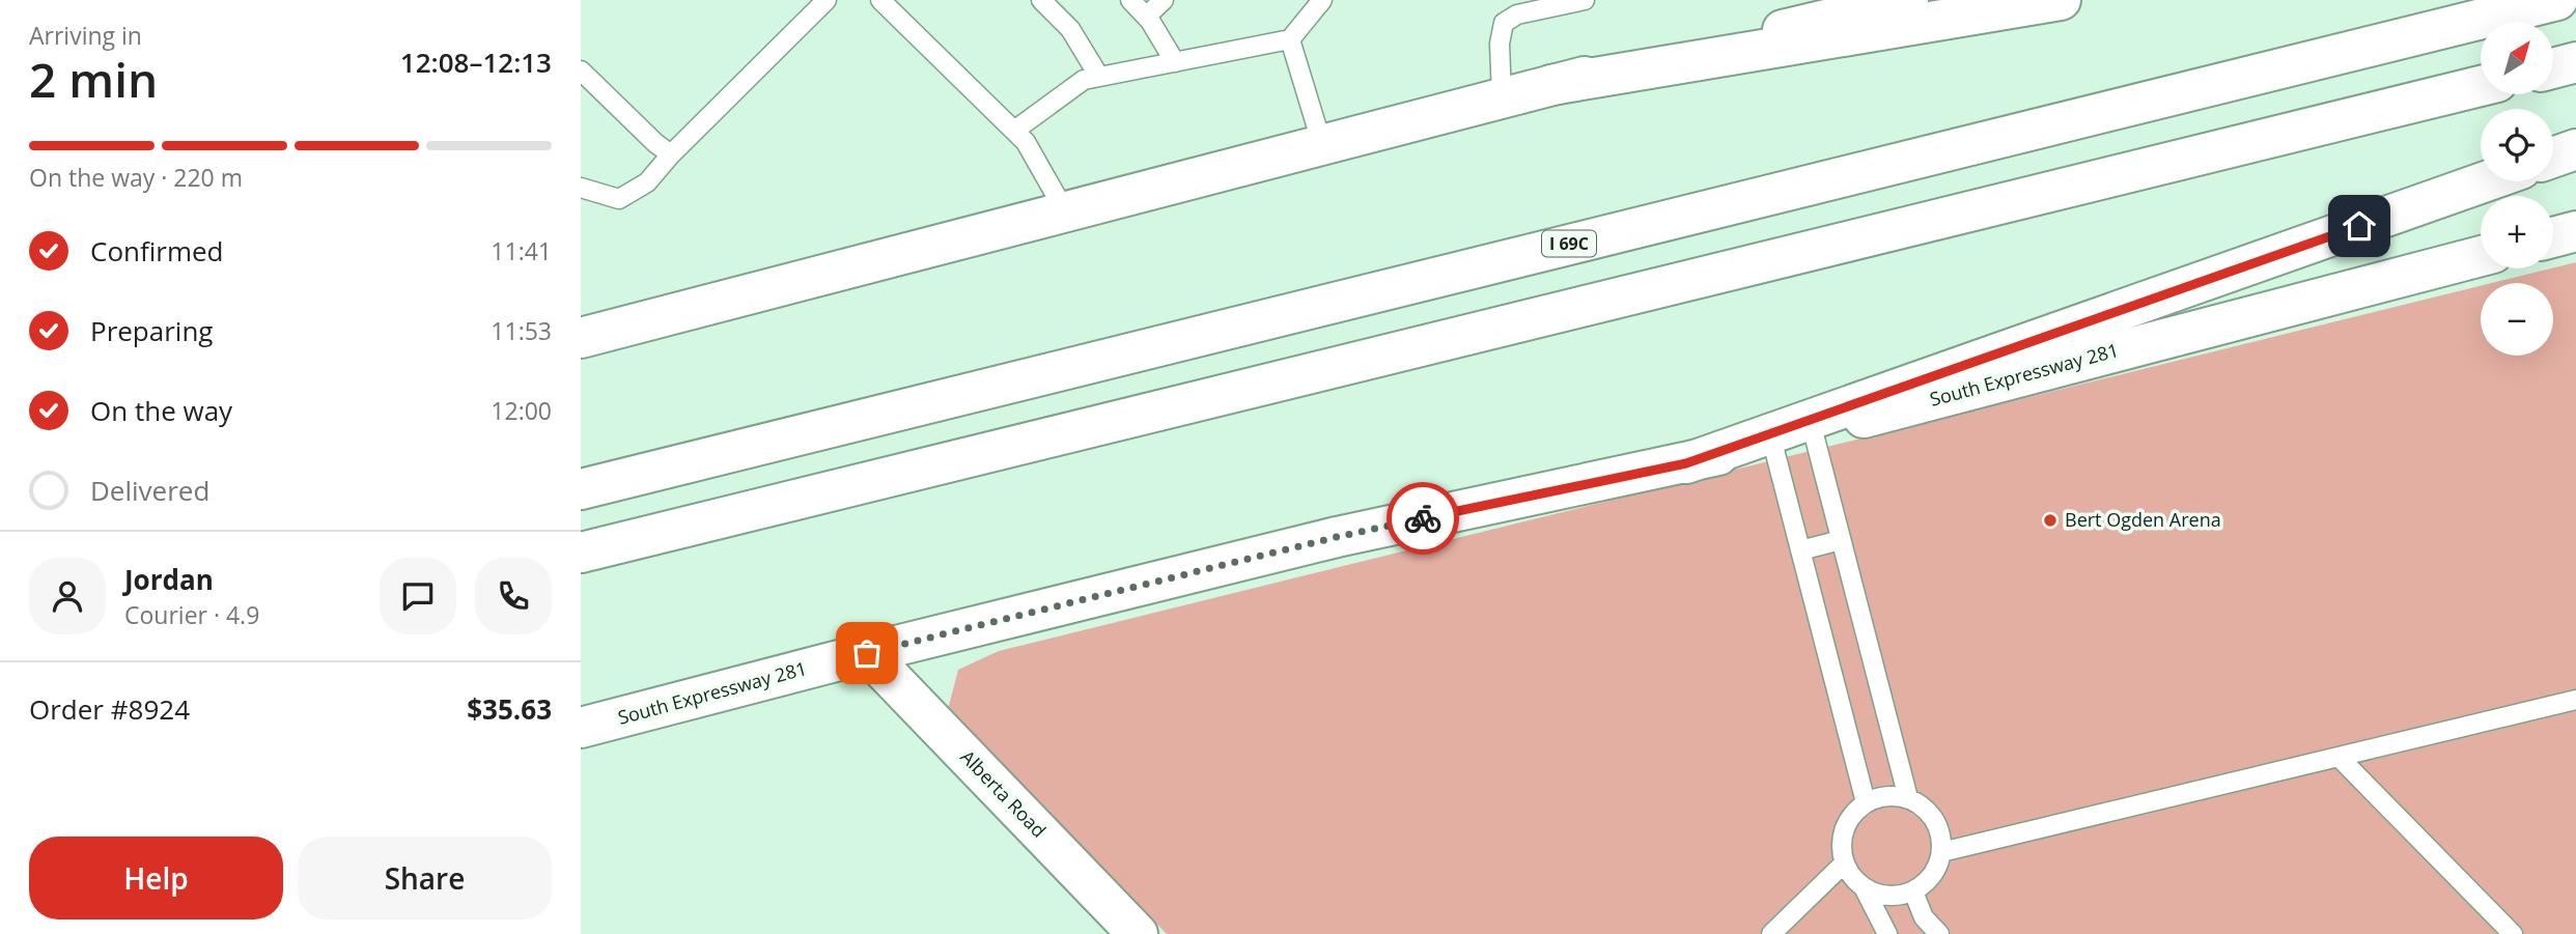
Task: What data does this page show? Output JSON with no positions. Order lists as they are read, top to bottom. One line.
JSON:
{"streets":{"main road":["I 69C","South Expressway 281","Alberta Road"]},"crossings":[["South Expressway 281","Alberta Road"]],"places":["Bert Ogden Arena"],"north":"top right","page":{"heading":["2 min","Arriving in","12:08–12:13"],"panel":["Jordan","Courier · 4.9","Order #8924","$35.63"],"map_buttons":["+","−"],"bar":"On the way · 220 m","list":[["Confirmed","11:41"],["Preparing","11:53"],["On the way","12:00"],"Delivered"],"buttons":["Help","Share"]}}
